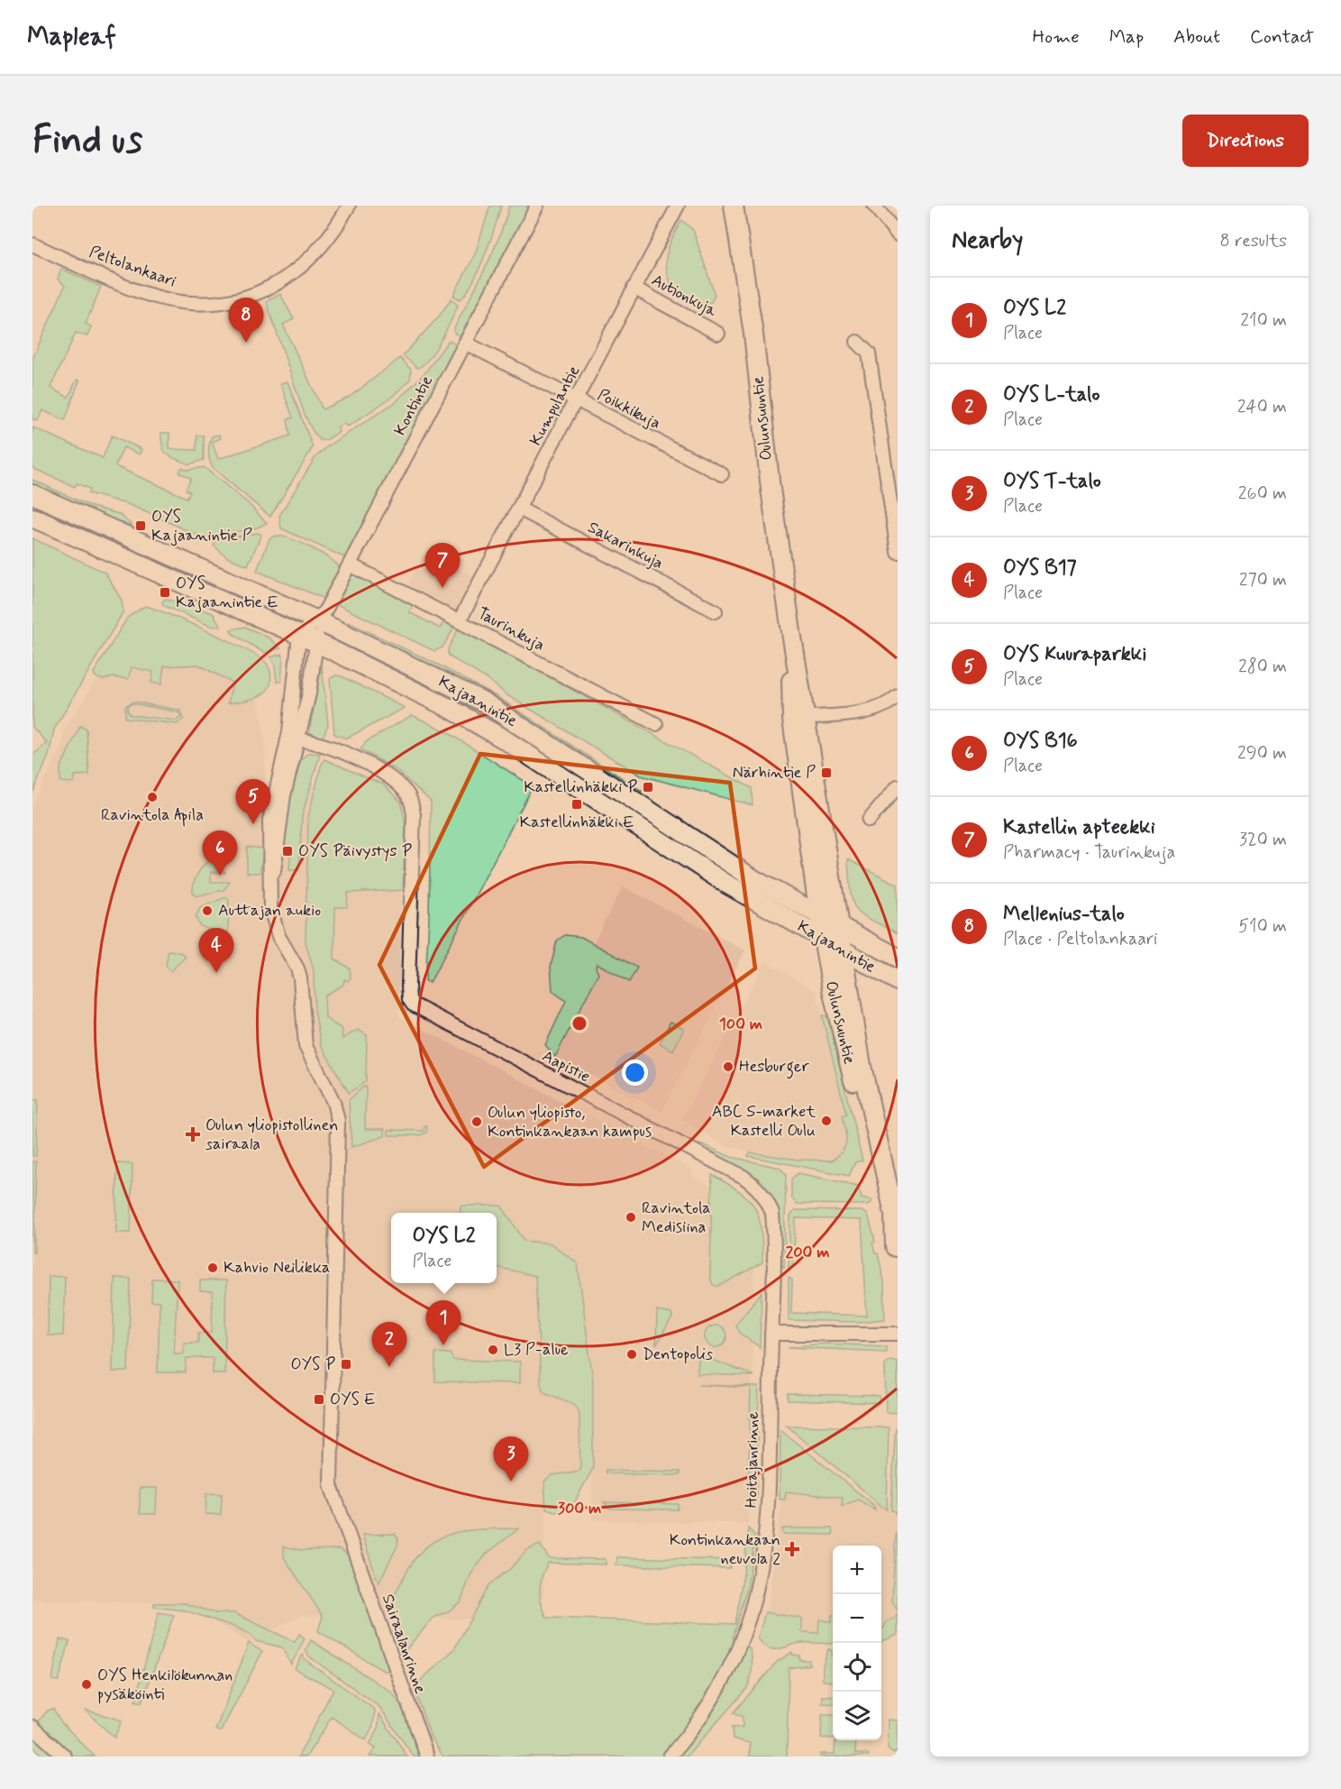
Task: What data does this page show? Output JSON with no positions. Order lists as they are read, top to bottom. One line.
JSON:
{"streets":{"main road":["Oulunsuuntie","Kajaanintie"],"street":["Peltolankaari","Autionkuja","Kontintie","Kumpulantie","Poikkikuja","Sakarinkuja","Taurinkuja","Aapistie","Hoitajanrinne","Sairaalanrinne"]},"crossings":[["Autionkuja","Kumpulantie"],["Kontintie","Poikkikuja"],["Kontintie","Taurinkuja"],["Kontintie","Kajaanintie"],["Kumpulantie","Poikkikuja"],["Kumpulantie","Sakarinkuja"],["Kumpulantie","Taurinkuja"],["Oulunsuuntie","Kajaanintie"],["Aapistie","Hoitajanrinne"],["Aapistie","Sairaalanrinne"]],"places":{"transit":["OYS Kajaanintie P","OYS Kajaanintie E","Närhintie P","Kastellinhäkki P","Kastellinhäkki E","OYS Päivystys P","OYS P","OYS E"],"other":["Ravintola Apila","Auttajan aukio","Hesburger","ABC S-market Kastelli Oulu","Oulun yliopisto, Kontinkankaan kampus","Ravintola Medisiina","Kahvio Neilikka","L3 P-alue","Dentopolis","OYS Henkilökunnan pysäköinti"],"health":["Oulun yliopistollinen sairaala","Kontinkankaan neuvola 2"]},"page":{"header":"Mapleaf","nav":["Home","Map","About","Contact"],"buttons":"Directions","title":"Find us","heading":["Nearby","8 results"],"list":[{"mark":"1","name":"OYS L2","note":"Place","value":"210 m"},{"mark":"2","name":"OYS L-talo","note":"Place","value":"240 m"},{"mark":"3","name":"OYS T-talo","note":"Place","value":"260 m"},{"mark":"4","name":"OYS B17","note":"Place","value":"270 m"},{"mark":"5","name":"OYS Kuuraparkki","note":"Place","value":"280 m"},{"mark":"6","name":"OYS B16","note":"Place","value":"290 m"},{"mark":"7","name":"Kastellin apteekki","note":"Pharmacy · Taurinkuja","value":"320 m"},{"mark":"8","name":"Mellenius-talo","note":"Place · Peltolankaari","value":"510 m"}],"pins":["8","7","5","6","4","1","2","3"],"popup":["OYS L2","Place"],"map_buttons":["+","−"]},"rings":["100 m","200 m","300 m"]}
